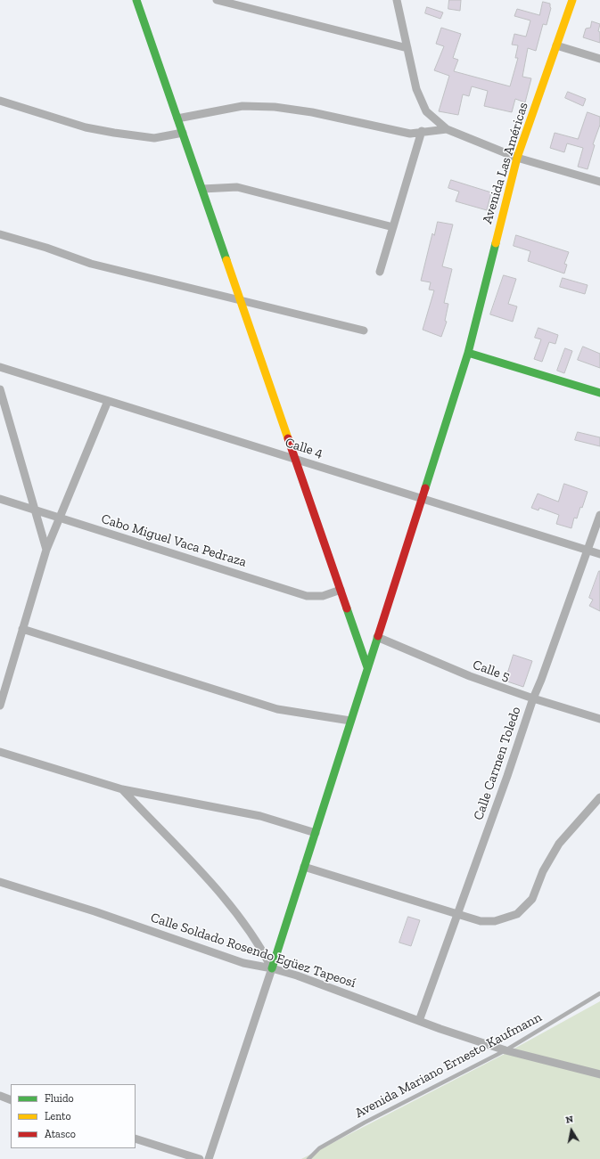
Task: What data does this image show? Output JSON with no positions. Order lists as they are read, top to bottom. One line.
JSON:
{"streets":{"street":["Avenida Las Américas","Calle 4","Cabo Miguel Vaca Pedraza","Calle 5","Calle Carmen Toledo","Calle Soldado Rosendo Egüez Tapeosí"],"lane":["Avenida Mariano Ernesto Kaufmann"]},"crossings":[["Avenida Las Américas","Calle 4"],["Avenida Las Américas","Calle 5"],["Avenida Las Américas","Calle Soldado Rosendo Egüez Tapeosí"],["Calle 4","Calle Carmen Toledo"],["Calle 5","Calle Carmen Toledo"],["Calle Carmen Toledo","Calle Soldado Rosendo Egüez Tapeosí"],["Calle Soldado Rosendo Egüez Tapeosí","Avenida Mariano Ernesto Kaufmann"]],"legend":["Fluido","Lento","Atasco"],"north":"top"}
